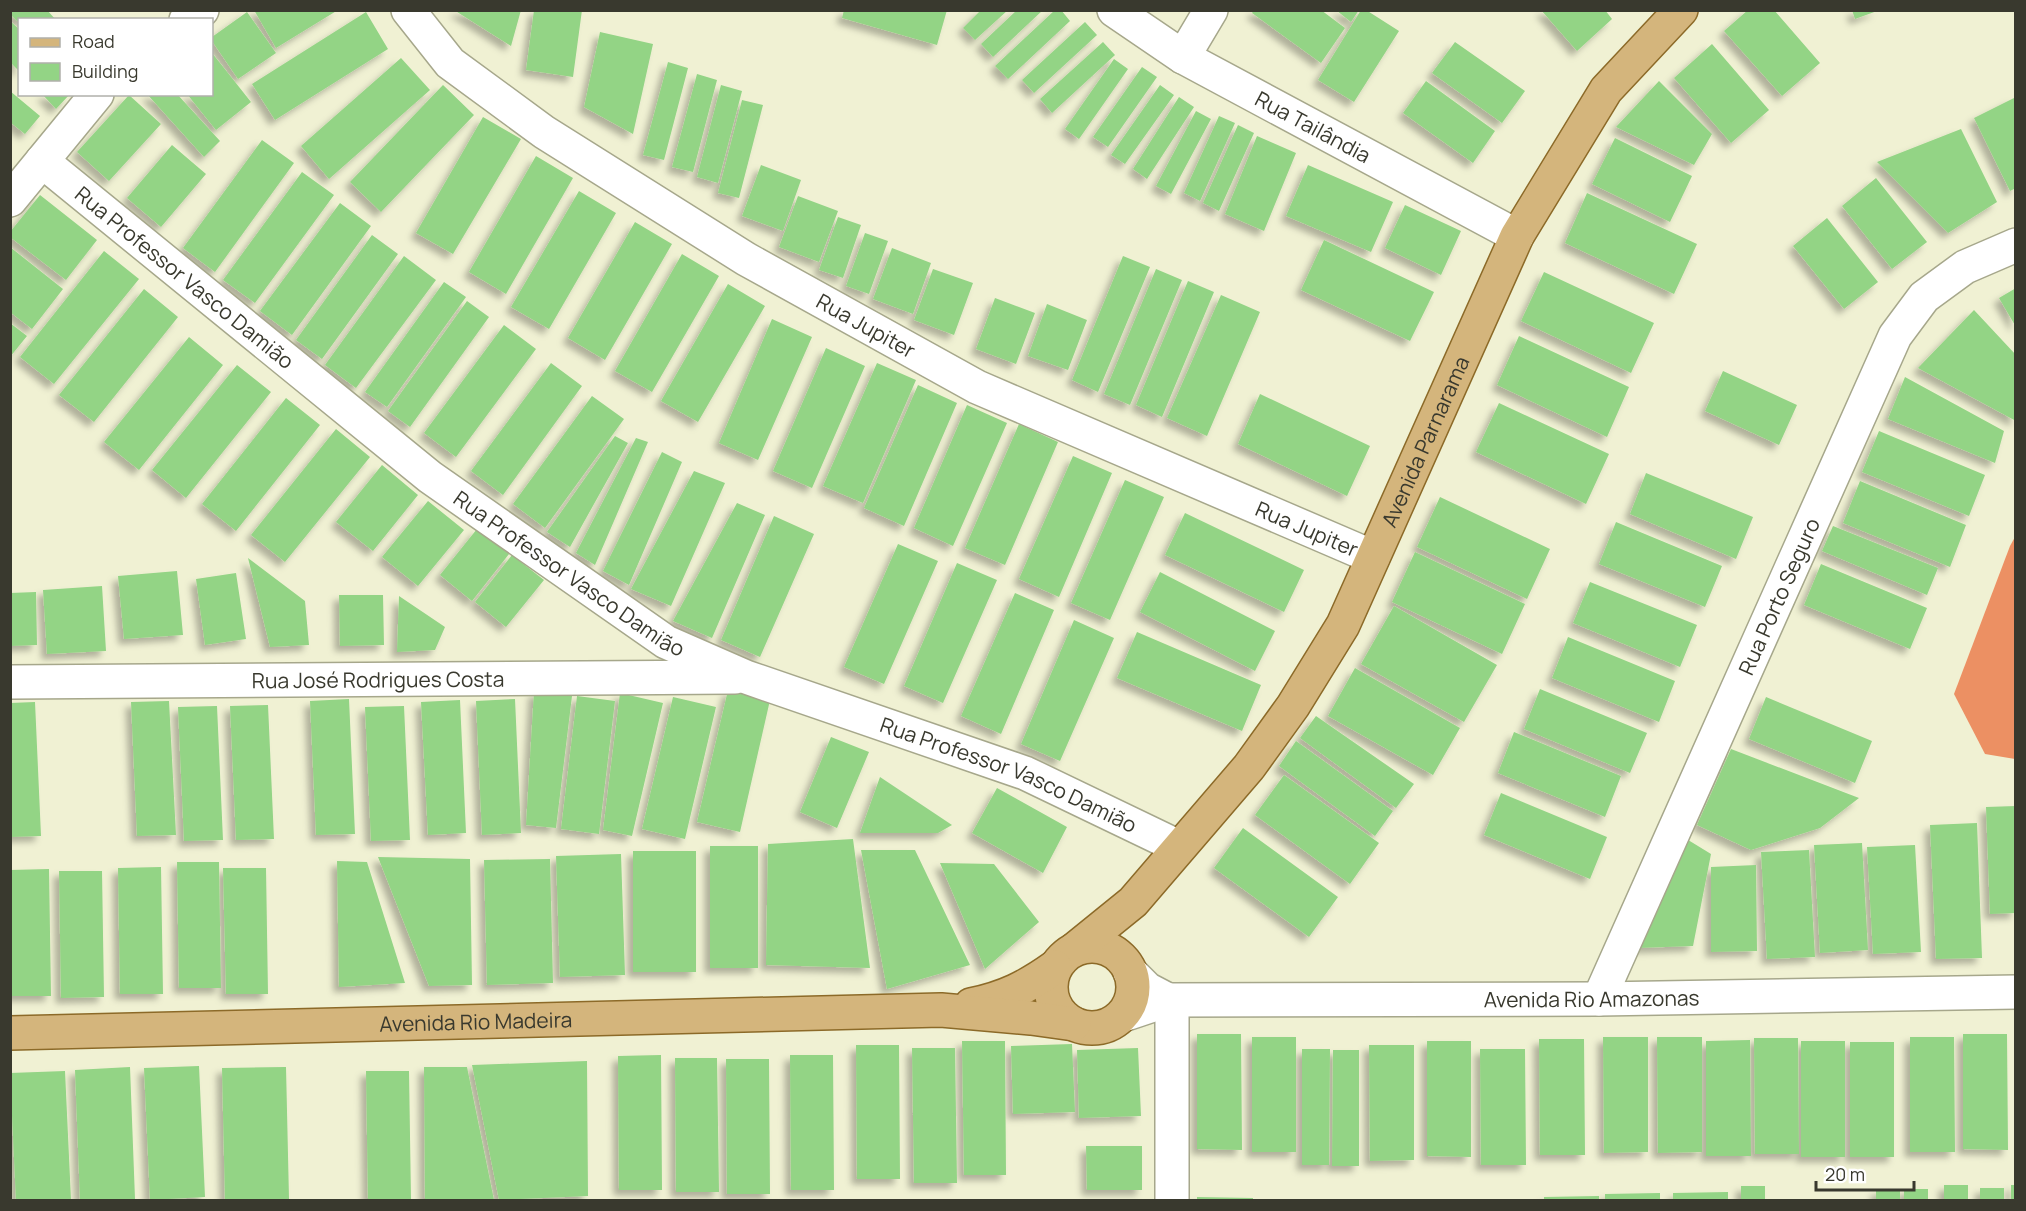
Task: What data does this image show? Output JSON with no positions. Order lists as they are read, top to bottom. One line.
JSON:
{"streets":{"main road":["Avenida Parnarama","Avenida Rio Madeira"],"street":["Rua Tailândia","Rua Professor Vasco Damião","Rua Jupiter","Rua Porto Seguro","Rua José Rodrigues Costa","Avenida Rio Amazonas"]},"crossings":[["Rua Tailândia","Avenida Parnarama"],["Rua Professor Vasco Damião","Avenida Parnarama"],["Rua Professor Vasco Damião","Rua José Rodrigues Costa"],["Rua Jupiter","Avenida Parnarama"],["Avenida Parnarama","Avenida Rio Amazonas"],["Avenida Parnarama","Avenida Rio Madeira"],["Rua Porto Seguro","Avenida Rio Amazonas"],["Avenida Rio Amazonas","Avenida Rio Madeira"]],"legend":["Road","Building"],"scale_bar":"20 m"}
